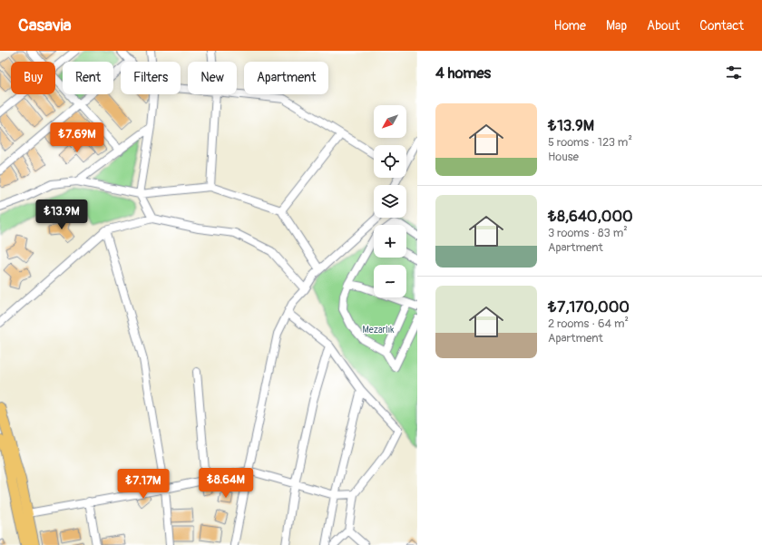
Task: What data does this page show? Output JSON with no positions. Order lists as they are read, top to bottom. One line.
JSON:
{"parks":["Mezarlık"],"north":"bottom left","page":{"header":"Casavia","nav":["Home","Map","About","Contact"],"heading":"4 homes","chip":["Buy","Rent","Filters","New","Apartment"],"list":[{"name":"₺13.9M","note":"5 rooms · 123 m² · House"},{"name":"₺8,640,000","note":"3 rooms · 83 m² · Apartment"},{"name":"₺7,170,000","note":"2 rooms · 64 m² · Apartment"}],"map_buttons":["+","−"],"price":["₺7.69M","₺13.9M","₺8.64M","₺7.17M"]}}
